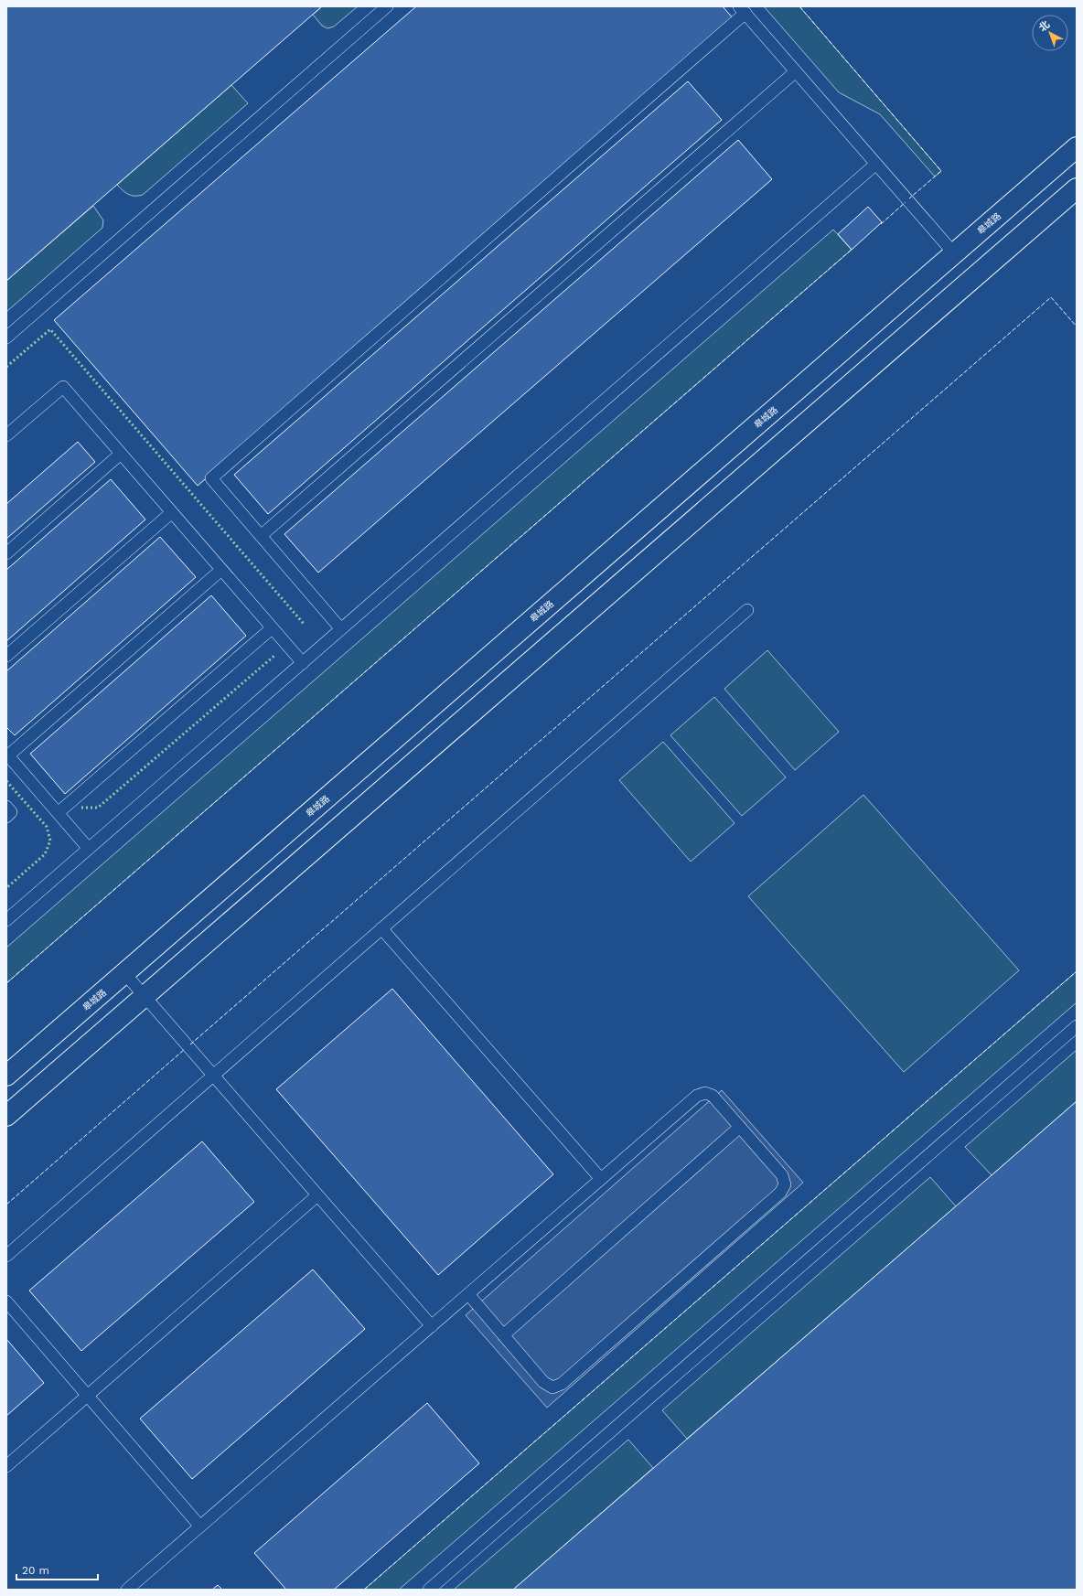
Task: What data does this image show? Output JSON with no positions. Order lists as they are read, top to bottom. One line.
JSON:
{"streets":{"main road":["皋城路"]},"scale_bar":"20 m","north":"top left"}
